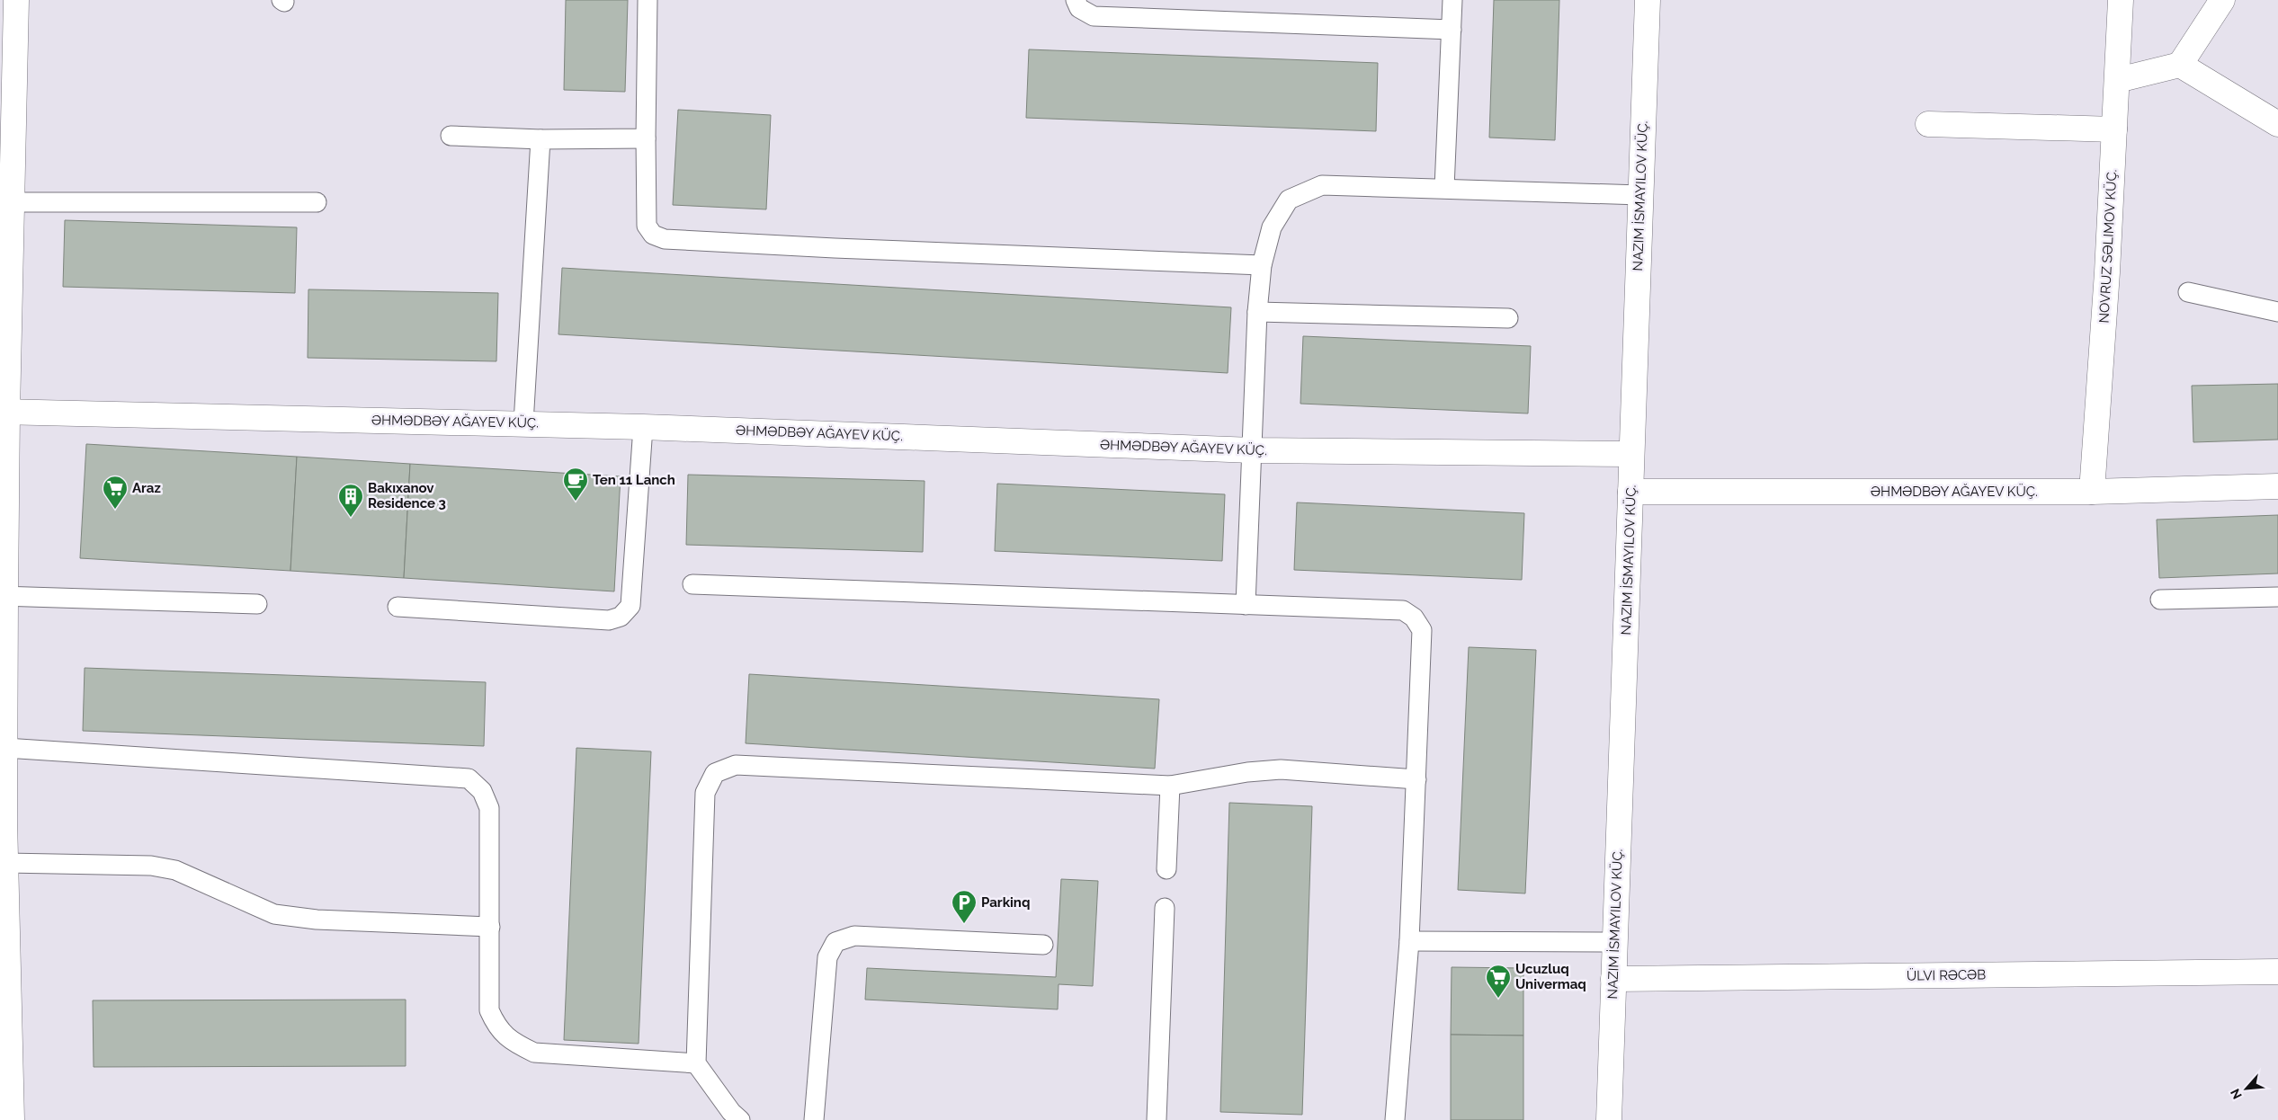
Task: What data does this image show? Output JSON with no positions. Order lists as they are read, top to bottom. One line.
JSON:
{"streets":{"street":["NOVRUZ SƏLIMOV KÜÇ.","ƏHMƏDBƏY AĞAYEV KÜÇ.","ÜLVI RƏCƏB"]},"crossings":[["NOVRUZ SƏLIMOV KÜÇ.","ƏHMƏDBƏY AĞAYEV KÜÇ."]],"places":{"cafe":["Ten 11 Lanch"],"supermarket":["Araz","Ucuzluq Univermaq"],"building":["Bakıxanov Residence 3"],"parking":["Parkinq"]},"north":"bottom left"}
